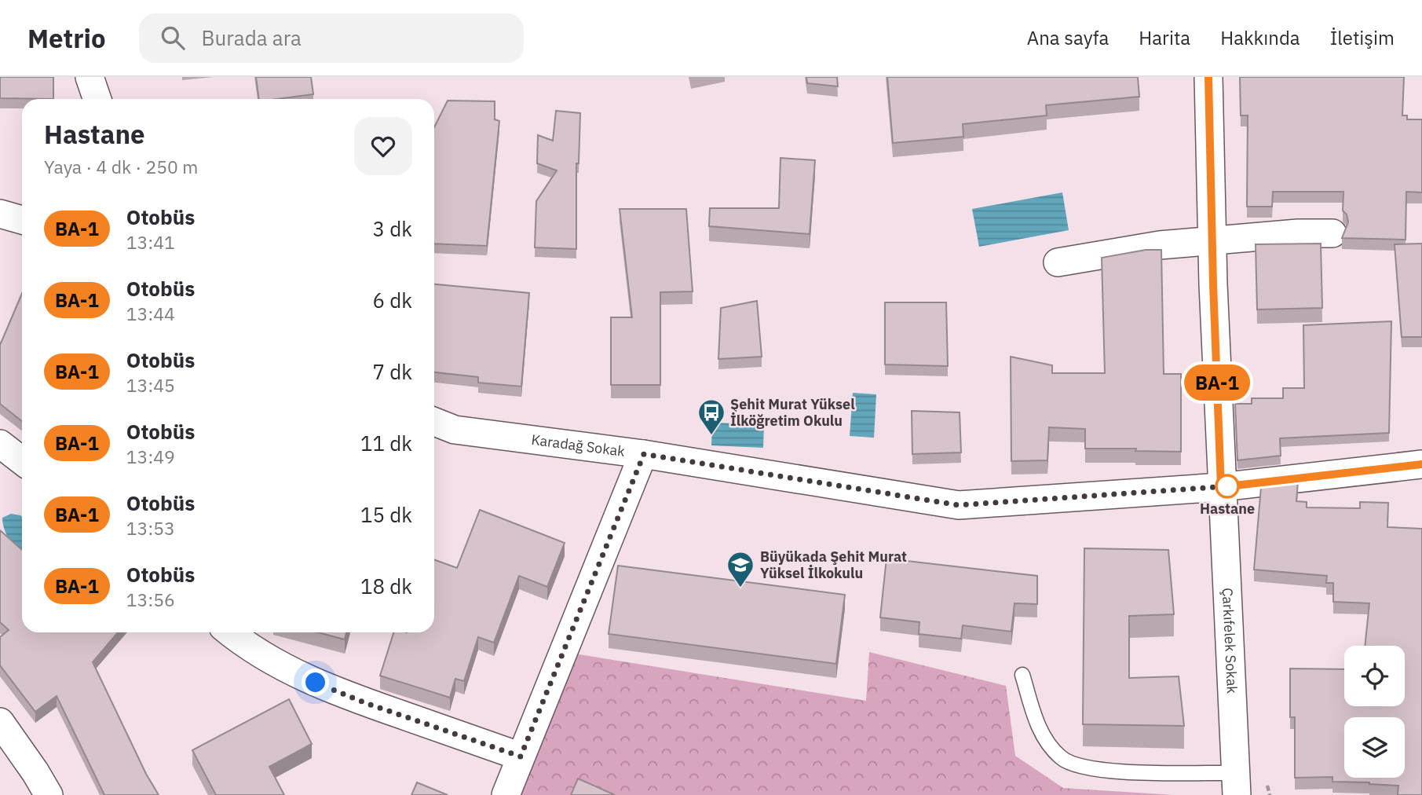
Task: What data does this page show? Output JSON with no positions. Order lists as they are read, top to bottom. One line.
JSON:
{"streets":{"street":["Karadağ Sokak","Çarkıfelek Sokak"]},"crossings":[["Karadağ Sokak","Çarkıfelek Sokak"]],"places":{"bus stop":["Şehit Murat Yüksel İlköğretim Okulu"],"other":["Hastane"],"school or university":["Büyükada Şehit Murat Yüksel İlkokulu"]},"lines":["bus line BA-1"],"page":{"header":"Metrio","search":"Burada ara","nav":["Ana sayfa","Harita","Hakkında","İletişim"],"on_map":"BA-1","heading":["Hastane","Yaya · 4 dk · 250 m"],"list":[{"mark":"BA-1","name":"Otobüs","note":"13:41","value":"3 dk"},{"mark":"BA-1","name":"Otobüs","note":"13:44","value":"6 dk"},{"mark":"BA-1","name":"Otobüs","note":"13:45","value":"7 dk"},{"mark":"BA-1","name":"Otobüs","note":"13:49","value":"11 dk"},{"mark":"BA-1","name":"Otobüs","note":"13:53","value":"15 dk"},{"mark":"BA-1","name":"Otobüs","note":"13:56","value":"18 dk"}]}}
